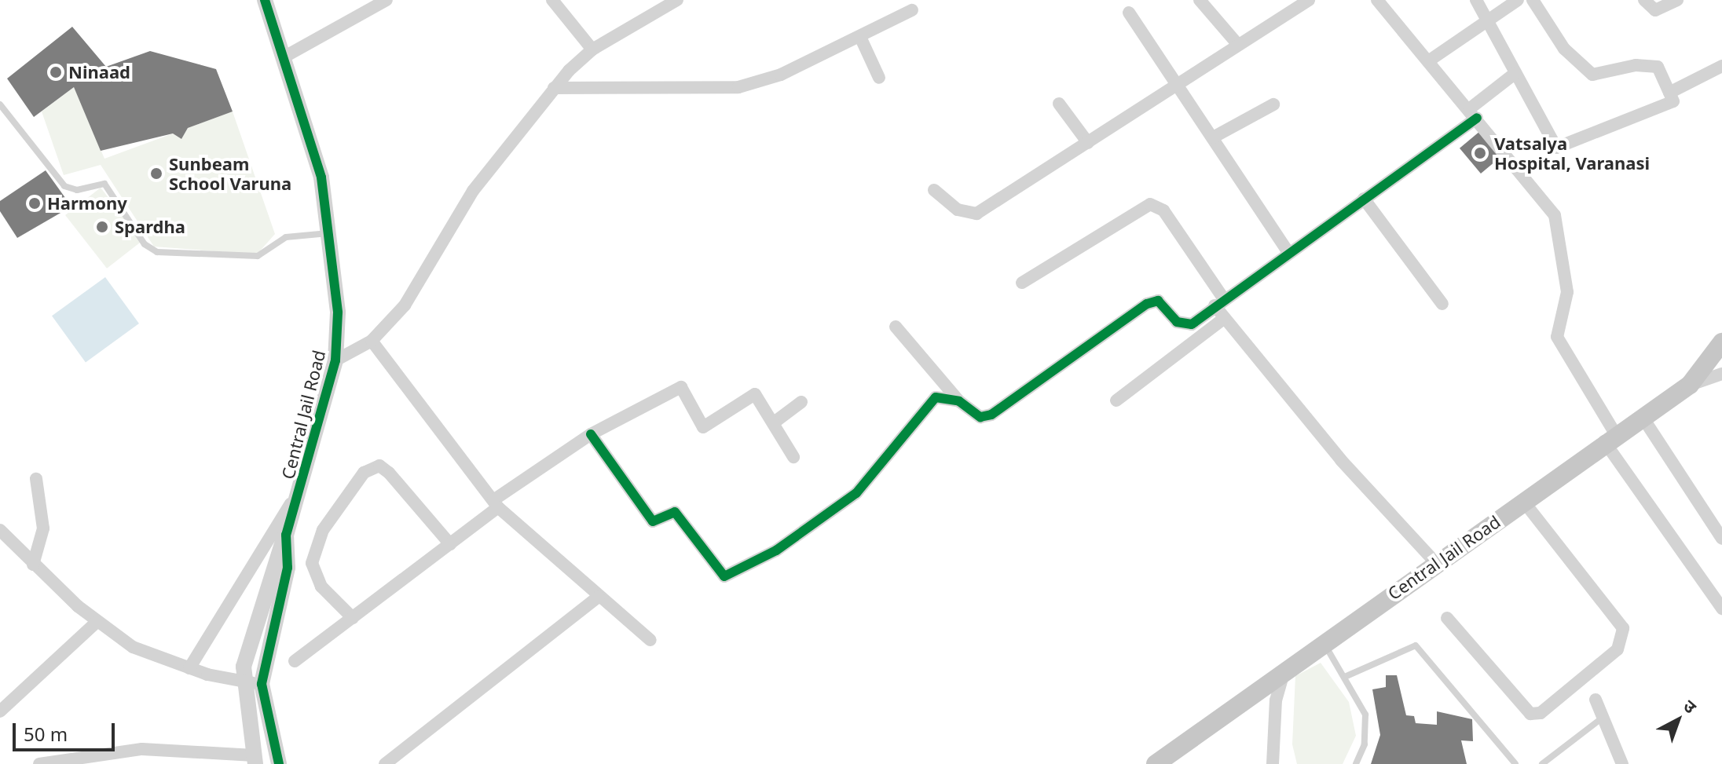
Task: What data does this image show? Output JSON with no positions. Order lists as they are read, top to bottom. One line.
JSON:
{"streets":{"main road":["Central Jail Road"]},"places":["Ninaad","Vatsalya Hospital, Varanasi","Sunbeam School Varuna","Harmony","Spardha"],"scale_bar":"50 m","north":"top right"}
